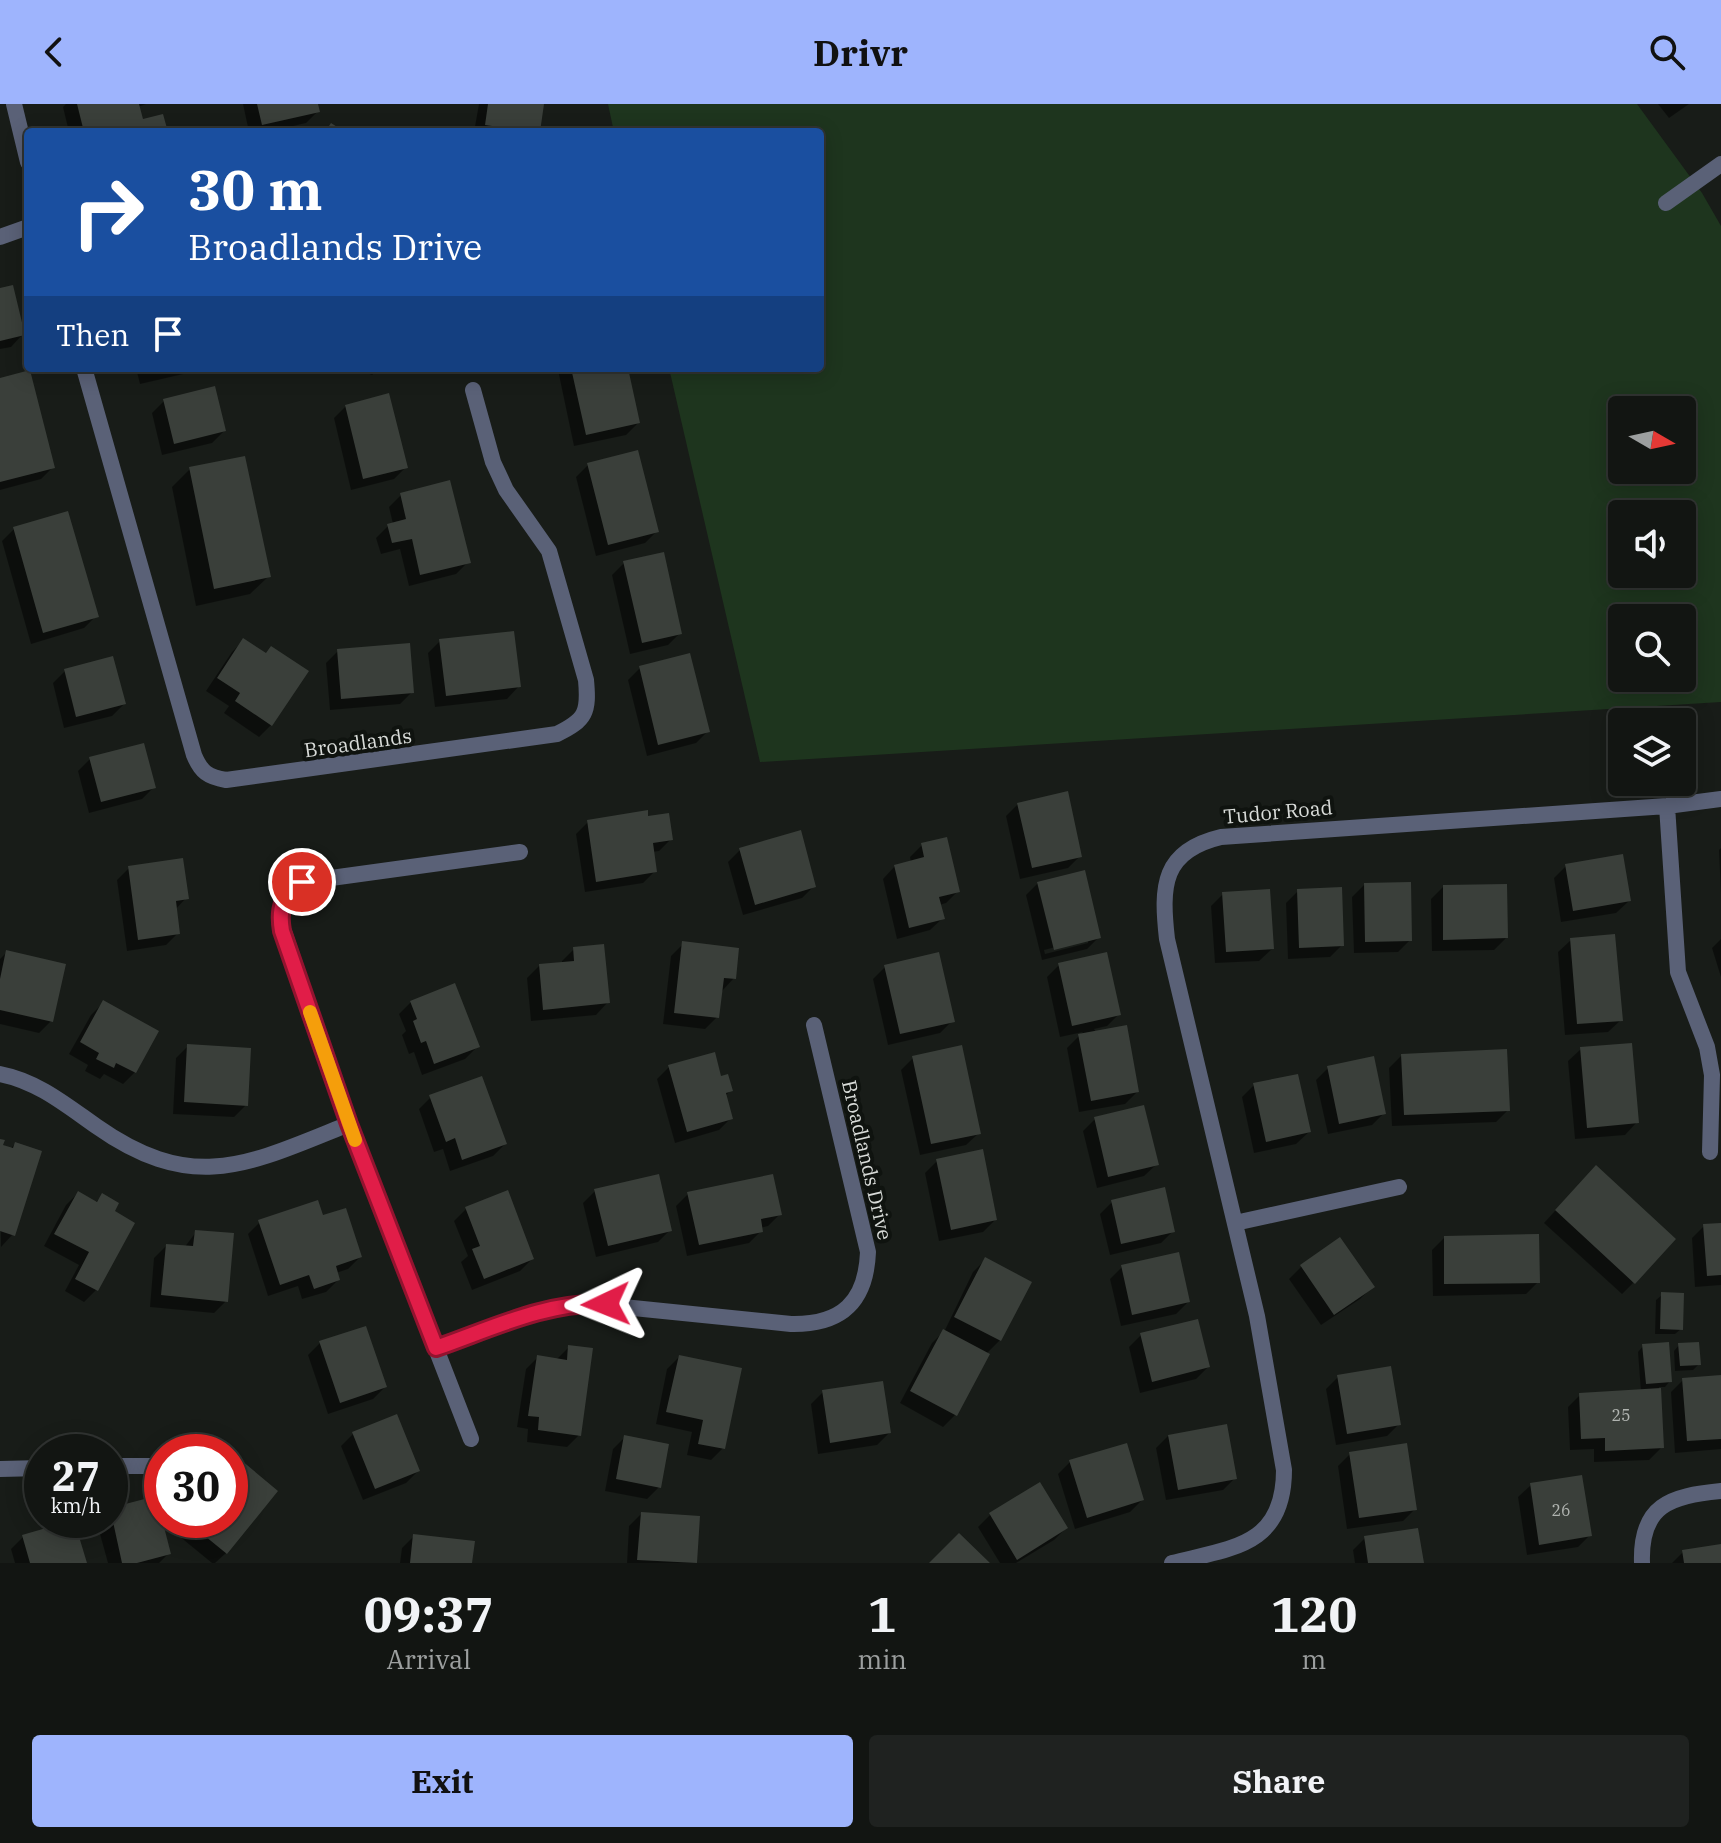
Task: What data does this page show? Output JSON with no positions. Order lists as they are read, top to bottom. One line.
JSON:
{"streets":{"street":["Broadlands","Tudor Road","Broadlands Drive"]},"house_numbers":["25","26"],"north":"right","page":{"header":"Drivr","turn":["30 m","Broadlands Drive"],"then":"Then","speed":"27 km/h","limit":"30","eta":["09:37","Arrival","1","min","120","m"],"buttons":["Exit","Share"]}}
